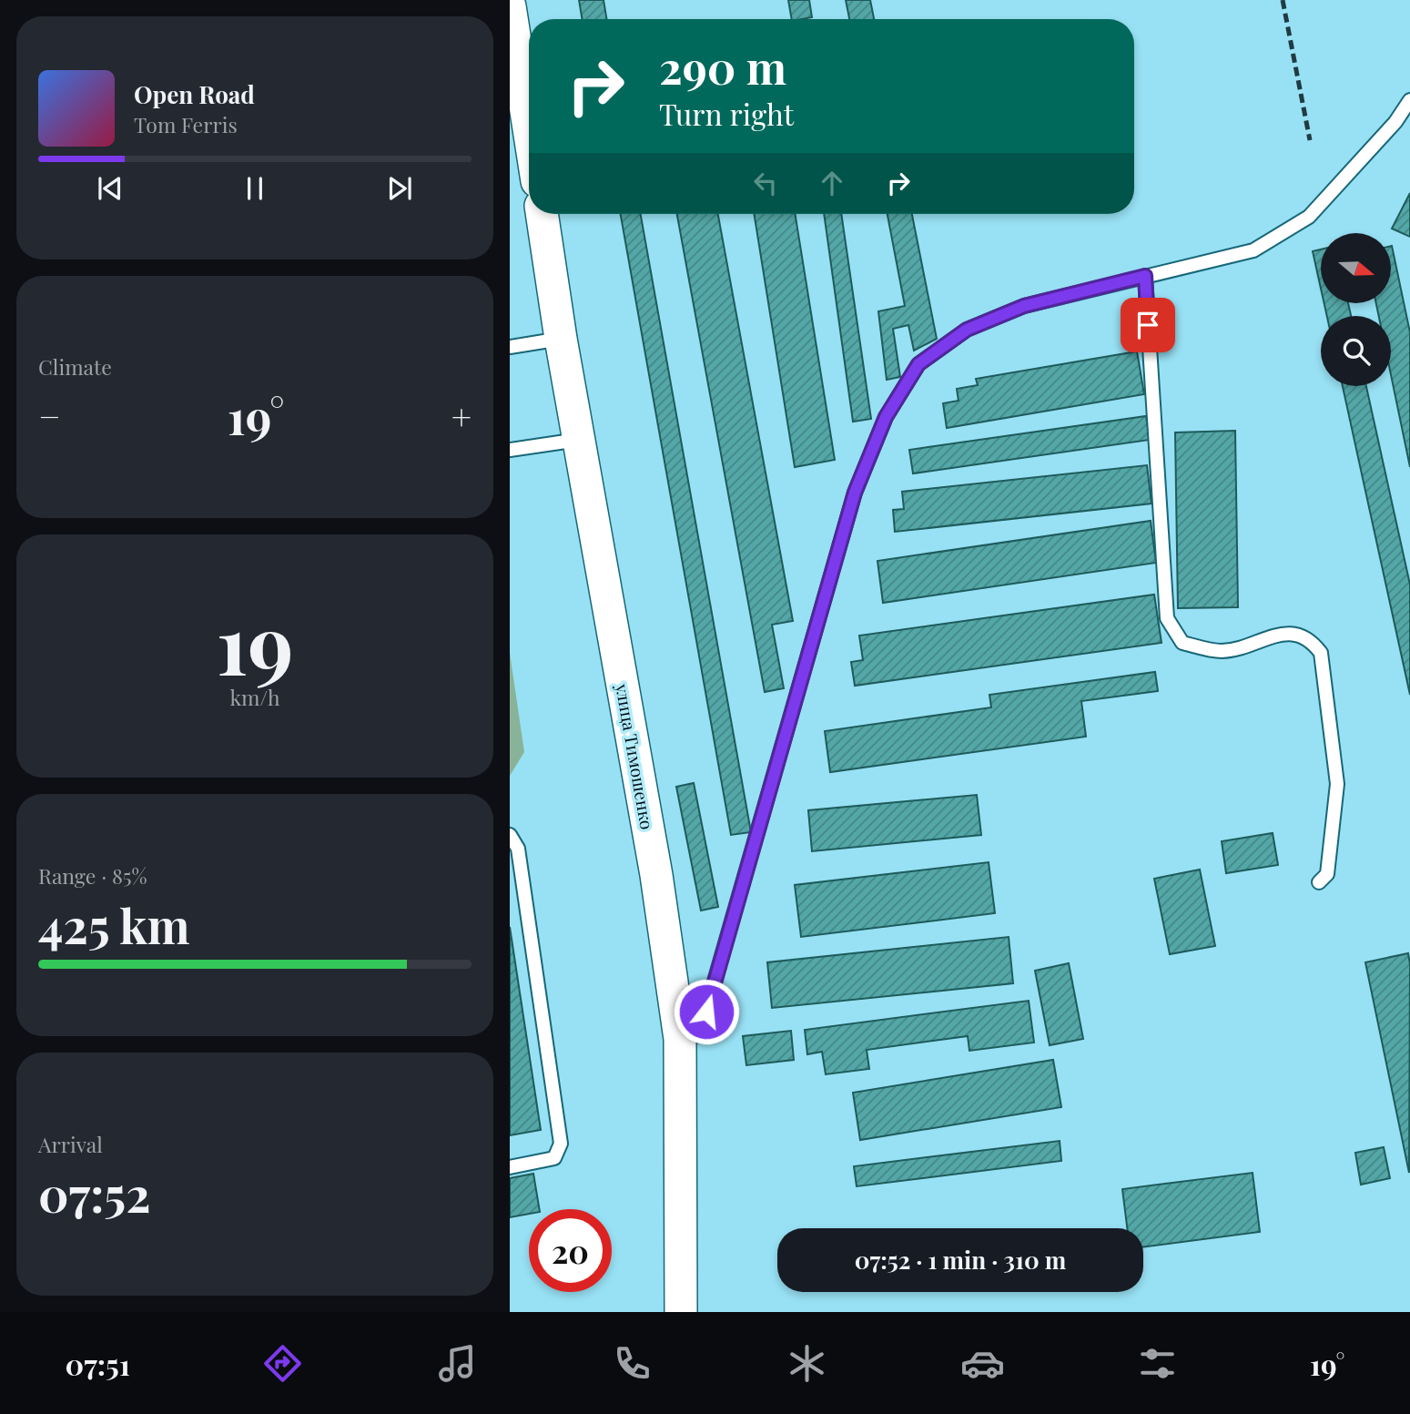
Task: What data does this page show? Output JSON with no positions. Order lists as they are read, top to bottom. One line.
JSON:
{"streets":{"street":["улица Тимошенко"]},"north":"right","page":{"turn":["290 m","Turn right"],"song":["Open Road","Tom Ferris"],"tile":["Climate",["19","km/h"],["Range · 85%","425 km"],["Arrival","07:52"]],"heat":["−","19°","+"],"limit":"20","trip":"07:52 · 1 min · 310 m","tabs":["07:51","19°"]}}
